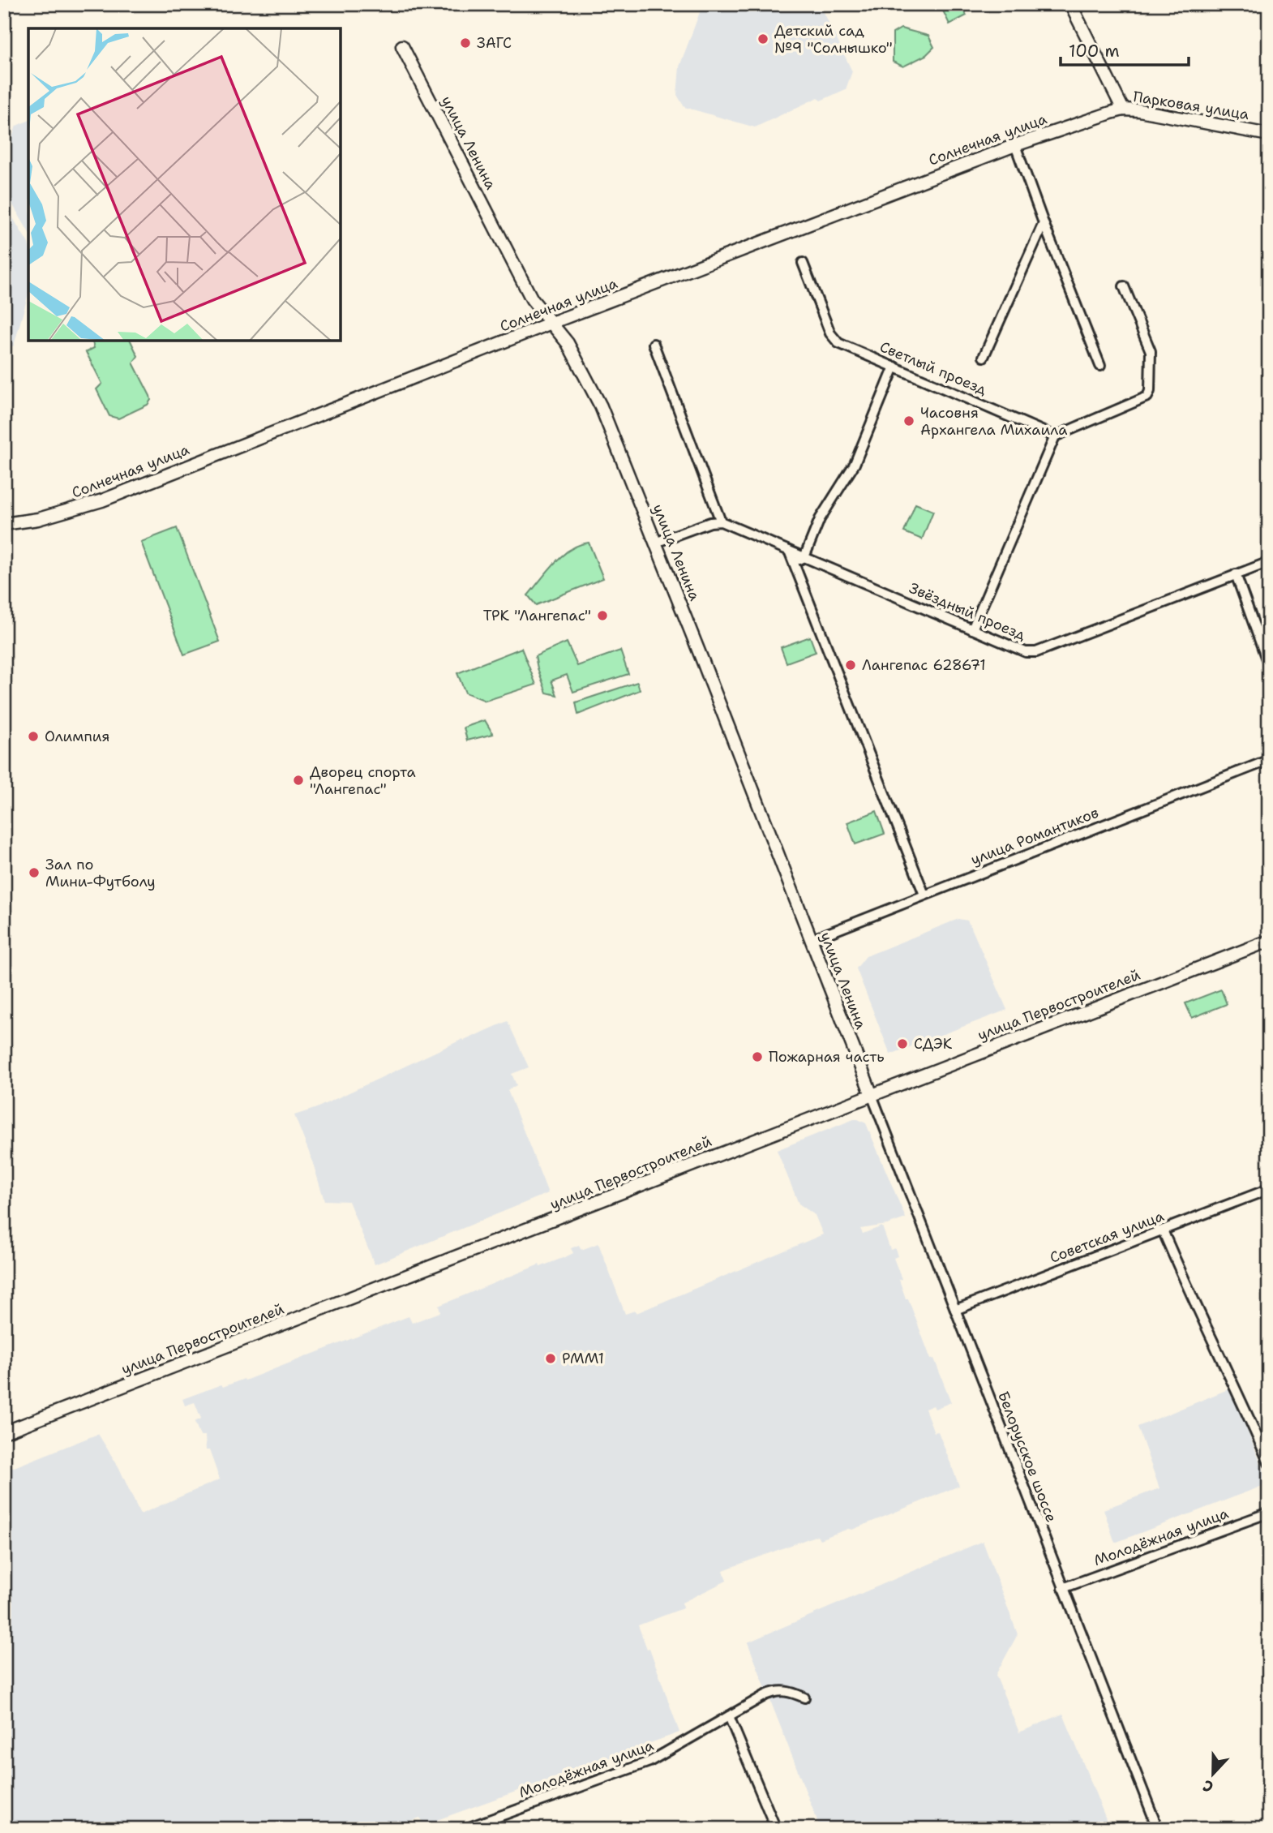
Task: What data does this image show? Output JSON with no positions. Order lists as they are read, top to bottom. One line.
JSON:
{"streets":{"street":["Парковая улица","Солнечная улица","улица Ленина","Светлый проезд","Звёздный проезд","улица Романтиков","улица Первостроителей","Советская улица","Белорусское шоссе","Молодёжная улица"]},"crossings":[["Парковая улица","Солнечная улица"],["Солнечная улица","улица Ленина"],["улица Ленина","улица Романтиков"],["улица Ленина","улица Первостроителей"],["улица Ленина","Белорусское шоссе"],["улица Первостроителей","Белорусское шоссе"],["Советская улица","Белорусское шоссе"],["Белорусское шоссе","Молодёжная улица"]],"places":["Детский сад №9 \"Солнышко\"","ЗАГС","Часовня Архангела Михаила","ТРК \"Лангепас\"","Лангепас 628671","Олимпия","Дворец спорта \"Лангепас\"","Зал по Мини-Футболу","СДЭК","Пожарная часть","РММ1"],"scale_bar":"100 m","north":"bottom"}
